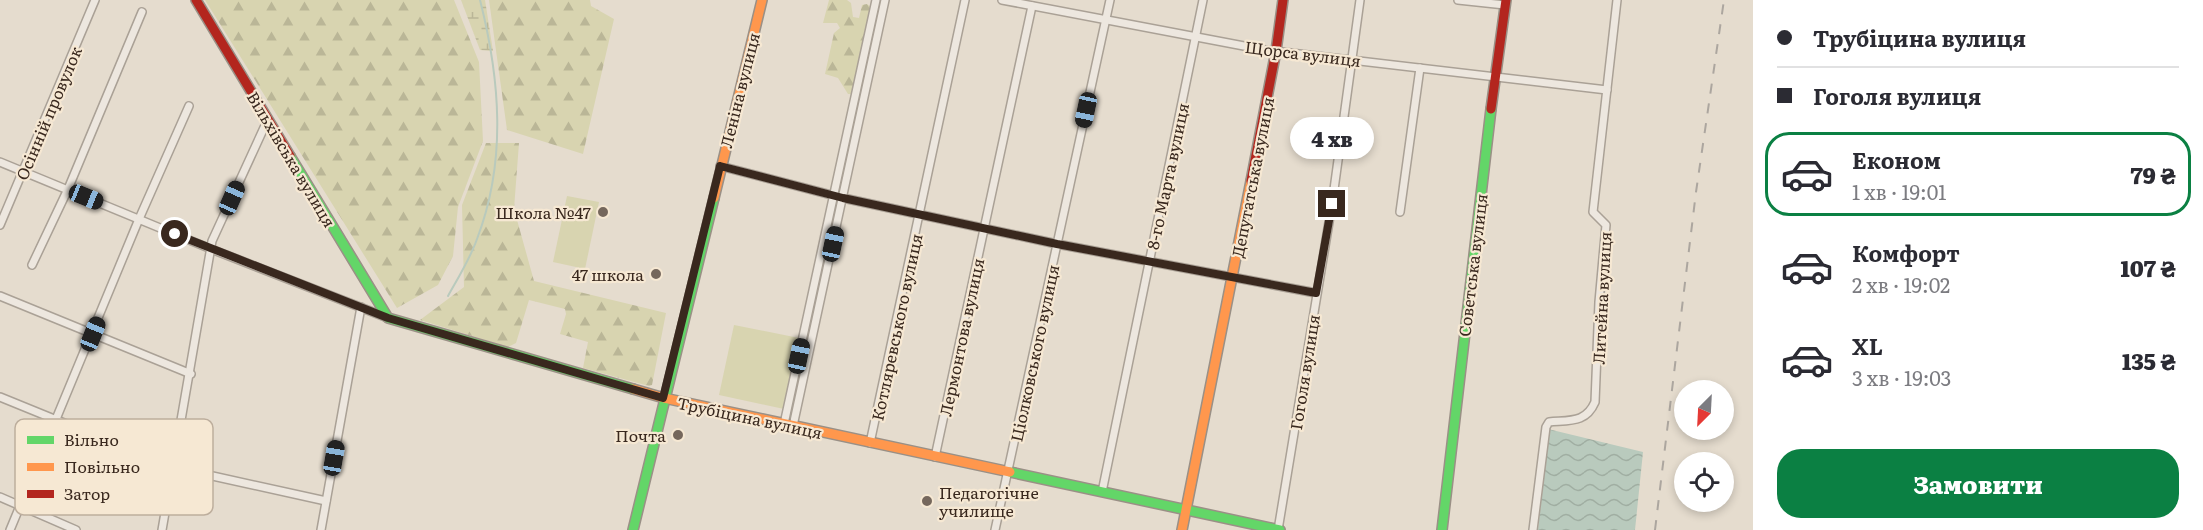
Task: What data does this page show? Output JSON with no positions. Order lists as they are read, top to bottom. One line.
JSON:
{"streets":{"street":["Щорса вулиця","Леніна вулиця","Осінній провулок","Вільхівська вулиця","8-го Марта вулиця","Депутатська вулиця","Советська вулиця","Литейна вулиця","Котляревського вулиця","Лермонтова вулиця","Ціолковського вулиця","Гоголя вулиця","Трубіцина вулиця"]},"crossings":[["Щорса вулиця","8-го Марта вулиця"],["Щорса вулиця","Депутатська вулиця"],["Щорса вулиця","Советська вулиця"],["Щорса вулиця","Литейна вулиця"],["Щорса вулиця","Лермонтова вулиця"],["Щорса вулиця","Ціолковського вулиця"],["Щорса вулиця","Гоголя вулиця"],["Леніна вулиця","Трубіцина вулиця"],["Осінній провулок","Трубіцина вулиця"],["Вільхівська вулиця","Трубіцина вулиця"],["8-го Марта вулиця","Трубіцина вулиця"],["Депутатська вулиця","Трубіцина вулиця"],["Котляревського вулиця","Трубіцина вулиця"],["Лермонтова вулиця","Трубіцина вулиця"],["Ціолковського вулиця","Трубіцина вулиця"],["Гоголя вулиця","Трубіцина вулиця"]],"places":["Школа №47","47 школа","Почта","Педагогічне училище"],"legend":["Вільно","Повільно","Затор"],"north":"bottom left","page":{"banner":["Трубіцина вулиця","Гоголя вулиця"],"bubble":"4 хв","list":[{"name":"Економ","note":"1 хв · 19:01","value":"79 ₴"},{"name":"Комфорт","note":"2 хв · 19:02","value":"107 ₴"},{"name":"XL","note":"3 хв · 19:03","value":"135 ₴"}],"buttons":"Замовити"}}
